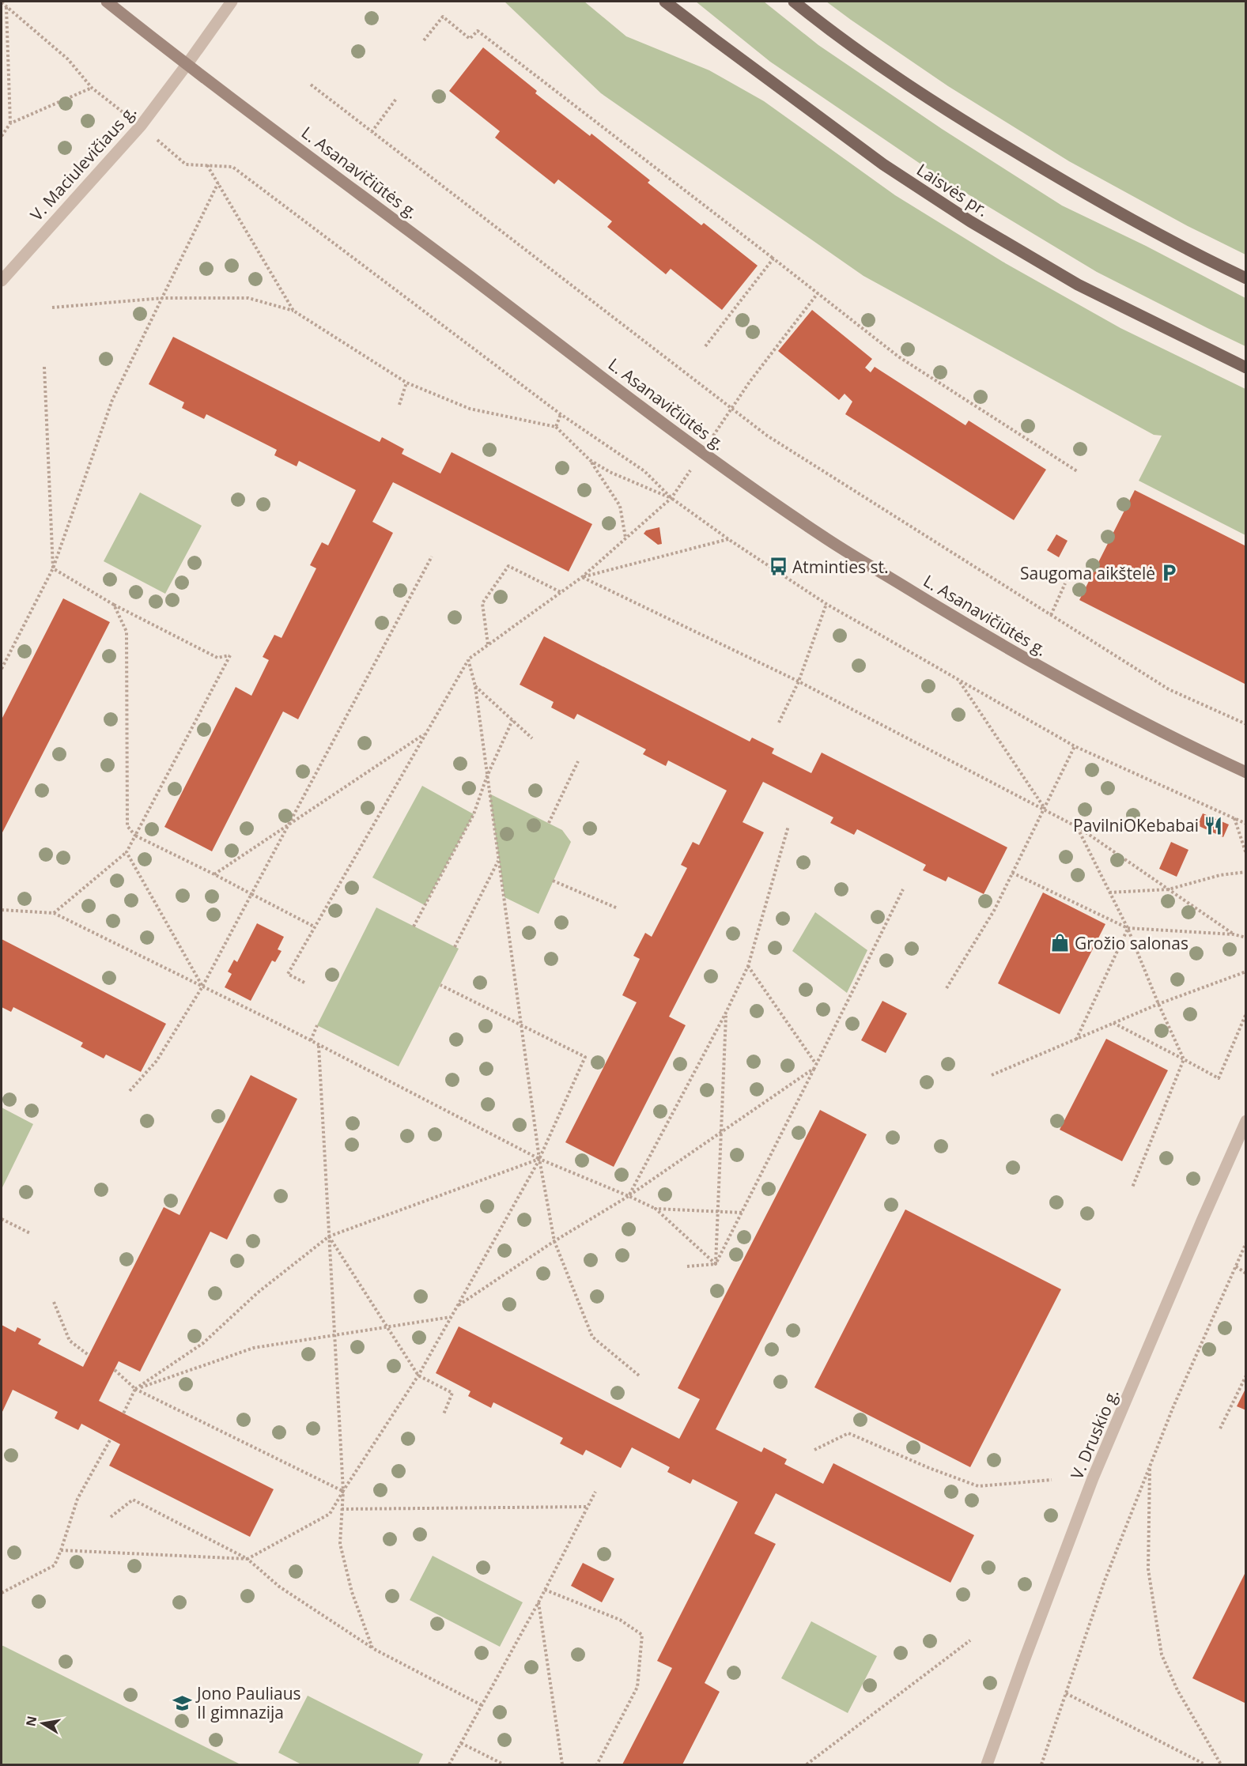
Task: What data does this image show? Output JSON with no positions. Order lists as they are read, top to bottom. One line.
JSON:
{"streets":{"main road":["L. Asanavičiūtės g.","Laisvės pr."],"street":["V. Maciulevičiaus g.","V. Druskio g."]},"crossings":[["V. Maciulevičiaus g.","L. Asanavičiūtės g."]],"places":{"bus stop":["Atminties st."],"parking":["Saugoma aikštelė"],"restaurant":["PavilniOKebabai"],"shop":["Grožio salonas"],"school or university":["Jono Pauliaus II gimnazija"]},"north":"left"}
